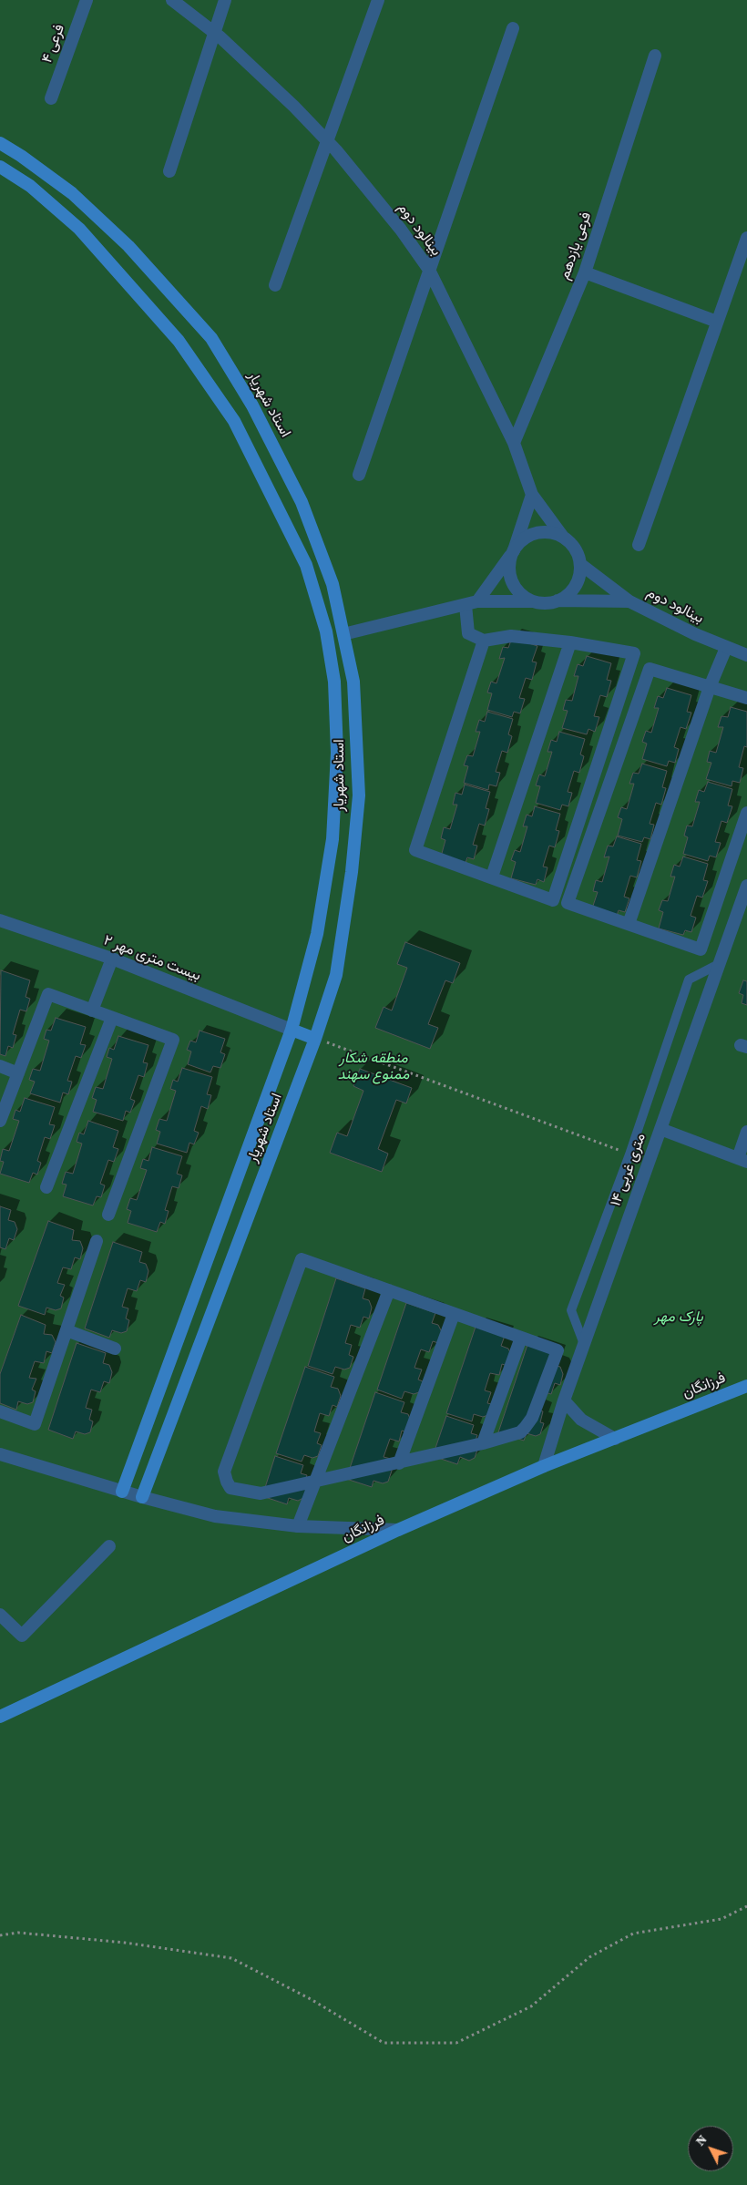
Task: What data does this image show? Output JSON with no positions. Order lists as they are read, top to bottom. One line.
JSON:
{"streets":{"main road":["استاد شهریار","فرزانگان"],"street":["فرعی ۴","بینالود دوم","فرعی یازدهم","بیست متری مهر ۲","۱۴ متری غربی"]},"crossings":[["بینالود دوم","فرعی یازدهم"],["استاد شهریار","بیست متری مهر ۲"],["۱۴ متری غربی","فرزانگان"]],"parks":["منطقه شکار ممنوع سهند","پارک مهر"],"north":"top left"}
